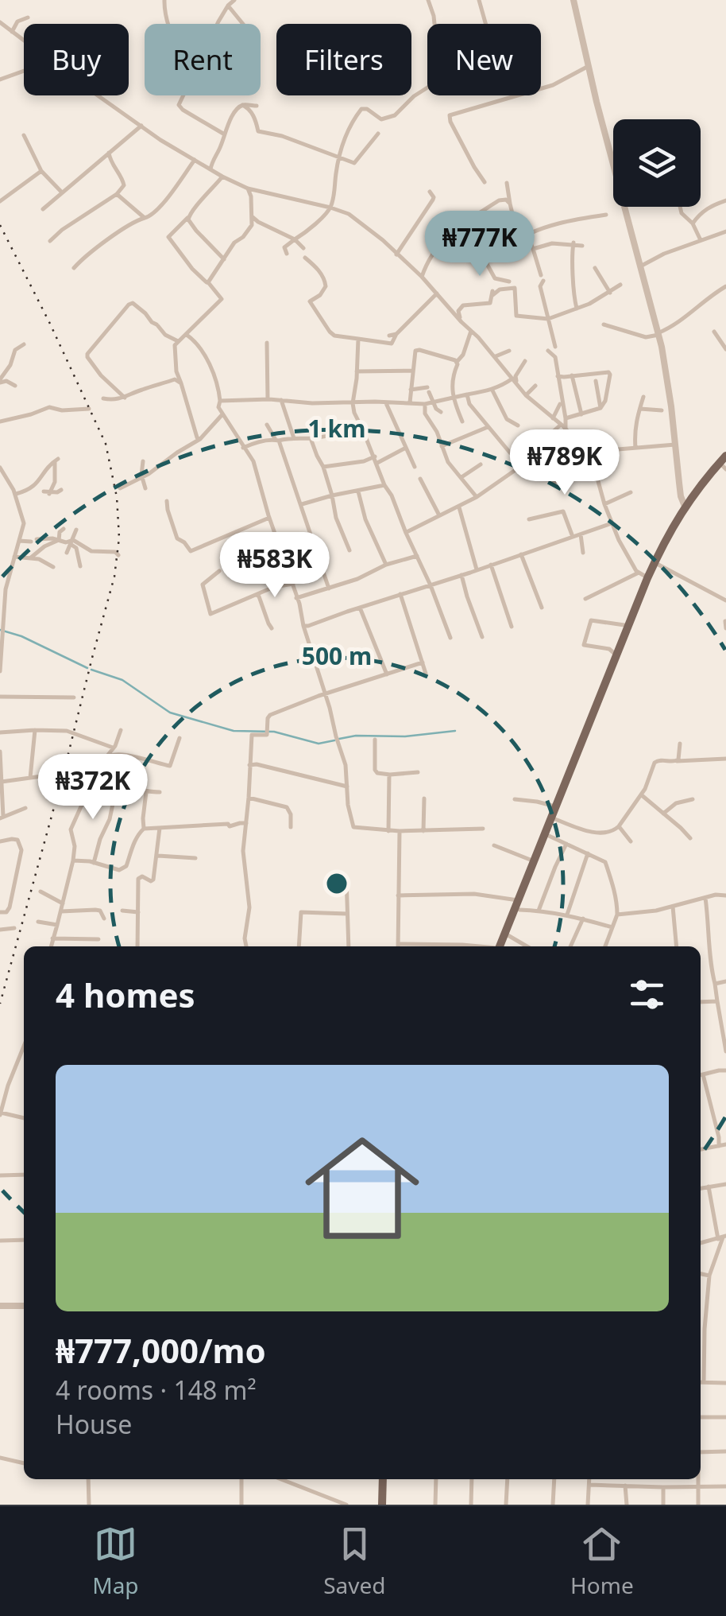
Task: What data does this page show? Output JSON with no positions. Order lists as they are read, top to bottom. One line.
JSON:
{"page":{"chip":["Buy","Rent","Filters","New"],"price":["₦777K","₦789K","₦583K","₦372K"],"heading":"4 homes","list":[{"name":"₦777,000/mo","note":"4 rooms · 148 m² · House"}],"tabs":["Map","Saved","Home"]},"rings":["1 km","500 m"]}
